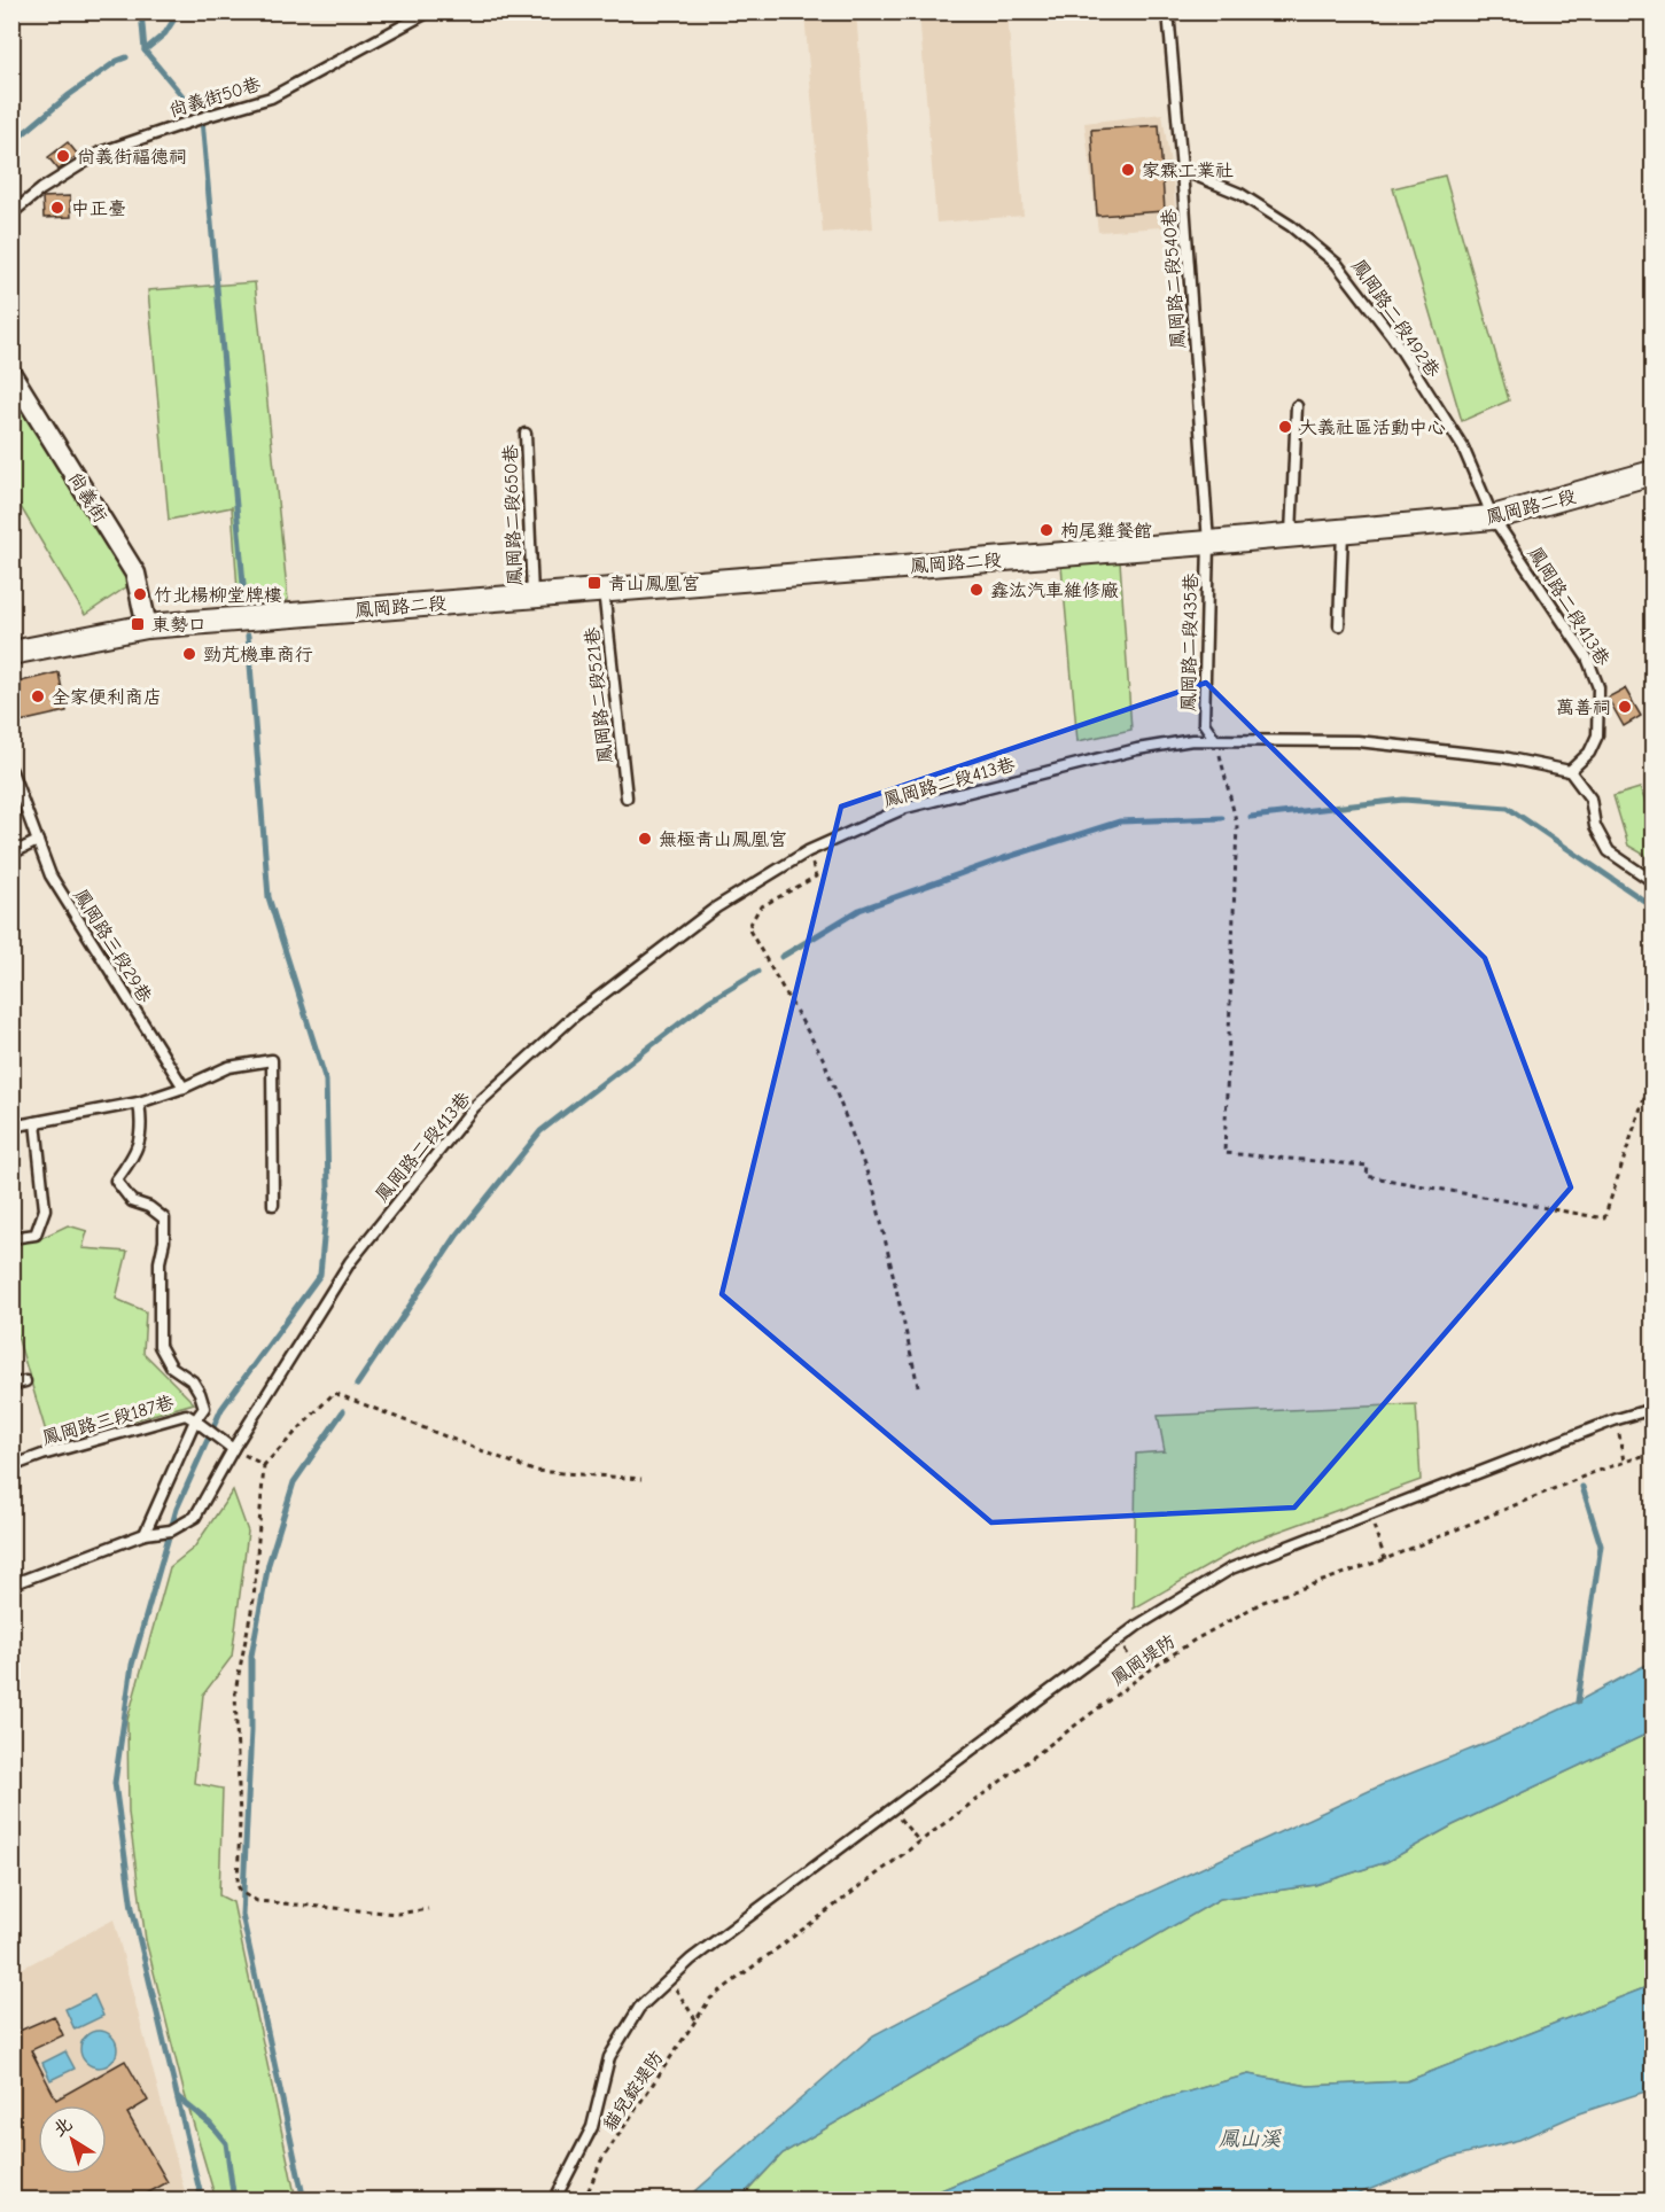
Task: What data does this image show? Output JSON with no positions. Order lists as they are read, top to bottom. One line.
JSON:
{"streets":{"street":["尚義街","鳳岡路二段"],"lane":["尚義街50巷","鳳岡路二段540巷","鳳岡路二段492巷","鳳岡路二段650巷","鳳岡路二段413巷","鳳岡路二段435巷","鳳岡路二段521巷","鳳岡路三段29巷","鳳岡路三段187巷"],"path":["鳳岡堤防","貓兒錠堤防"]},"crossings":[["鳳岡路二段540巷","鳳岡路二段492巷"],["鳳岡路二段540巷","鳳岡路二段"],["鳳岡路二段540巷","鳳岡路二段435巷"],["鳳岡路二段492巷","鳳岡路二段"],["鳳岡路二段492巷","鳳岡路二段413巷"],["尚義街","鳳岡路二段"],["鳳岡路二段","鳳岡路二段650巷"],["鳳岡路二段","鳳岡路二段413巷"],["鳳岡路二段","鳳岡路二段435巷"],["鳳岡路二段","鳳岡路二段521巷"],["鳳岡路二段413巷","鳳岡路二段435巷"],["鳳岡路二段413巷","鳳岡路三段187巷"],["鳳岡堤防","貓兒錠堤防"]],"water":["鳳山溪"],"places":{"other":["尚義街福德祠","家霖工業社","中正臺","大義社區活動中心","枸尾雞餐館","鑫汯汽車維修廠","竹北楊柳堂牌樓","勁芃機車商行","全家便利商店","萬善祠","無極青山鳳凰宮"],"transit":["青山鳳凰宮","東勢口"]},"north":"top left"}
